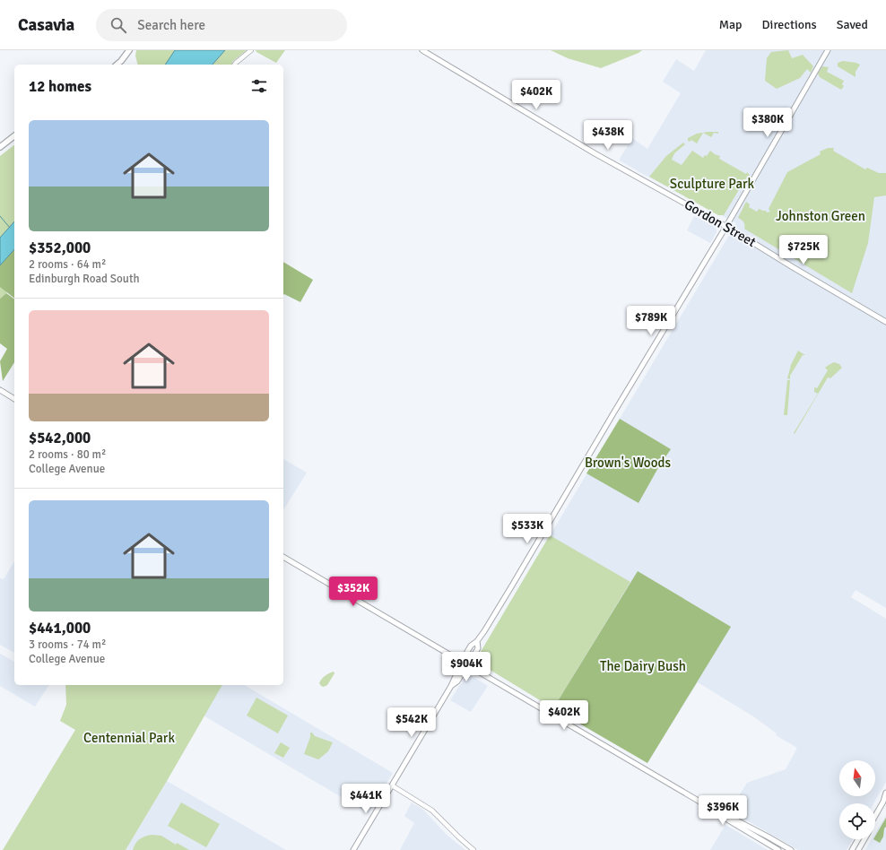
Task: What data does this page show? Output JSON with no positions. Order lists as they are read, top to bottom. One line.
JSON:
{"streets":{"main road":["Gordon Street"]},"parks":["Sculpture Park","Johnston Green","Brown's Woods","The Dairy Bush","Centennial Park"],"north":"top","page":{"header":"Casavia","search":"Search here","nav":["Map","Directions","Saved"],"heading":"12 homes","price":["$402K","$380K","$438K","$725K","$789K","$533K","$352K","$904K","$402K","$542K","$441K","$396K"],"list":[{"name":"$352,000","note":"2 rooms · 64 m² · Edinburgh Road South"},{"name":"$542,000","note":"2 rooms · 80 m² · College Avenue"},{"name":"$441,000","note":"3 rooms · 74 m² · College Avenue"}]}}
